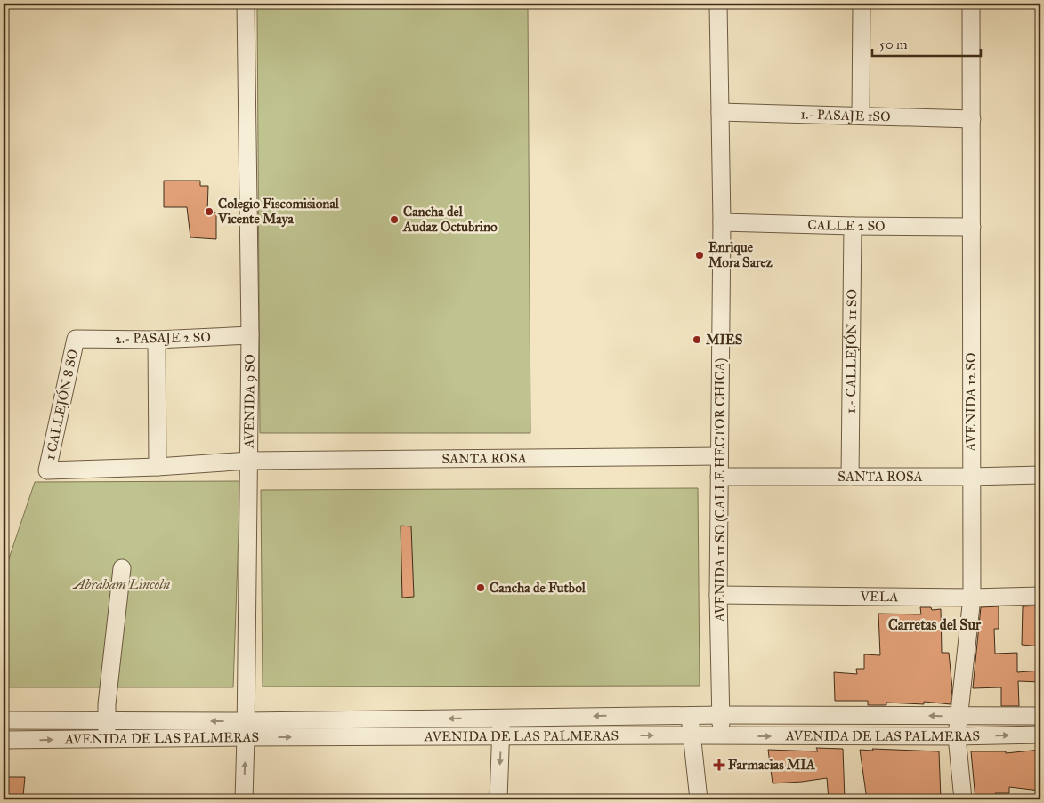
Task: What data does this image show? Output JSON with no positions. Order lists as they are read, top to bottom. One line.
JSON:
{"streets":{"street":["1.- PASAJE 1SO","CALLE 2 SO","2.- PASAJE 2 SO","1.- CALLEJÓN 11 SO","AVENIDA 9 SO","AVENIDA 12 SO","1 CALLEJÓN 8 SO","SANTA ROSA","AVENIDA 11 SO (CALLE HECTOR CHICA)","VELA","AVENIDA DE LAS PALMERAS"]},"crossings":[["1.- PASAJE 1SO","AVENIDA 12 SO"],["1.- PASAJE 1SO","AVENIDA 11 SO (CALLE HECTOR CHICA)"],["CALLE 2 SO","1.- CALLEJÓN 11 SO"],["CALLE 2 SO","AVENIDA 12 SO"],["CALLE 2 SO","AVENIDA 11 SO (CALLE HECTOR CHICA)"],["2.- PASAJE 2 SO","AVENIDA 9 SO"],["2.- PASAJE 2 SO","1 CALLEJÓN 8 SO"],["1.- CALLEJÓN 11 SO","SANTA ROSA"],["AVENIDA 9 SO","SANTA ROSA"],["AVENIDA 9 SO","AVENIDA DE LAS PALMERAS"],["AVENIDA 12 SO","SANTA ROSA"],["AVENIDA 12 SO","VELA"],["AVENIDA 12 SO","AVENIDA DE LAS PALMERAS"],["1 CALLEJÓN 8 SO","SANTA ROSA"],["SANTA ROSA","AVENIDA 11 SO (CALLE HECTOR CHICA)"],["AVENIDA 11 SO (CALLE HECTOR CHICA)","VELA"],["AVENIDA 11 SO (CALLE HECTOR CHICA)","AVENIDA DE LAS PALMERAS"]],"districts":["Carretas del Sur"],"parks":["Abraham Lincoln"],"places":{"other":["Colegio Fiscomisional Vicente Maya","Cancha del Audaz Octubrino","Enrique Mora Sarez","MIES","Cancha de Futbol"],"health":["Farmacias MIA"]},"scale_bar":"50 m"}
